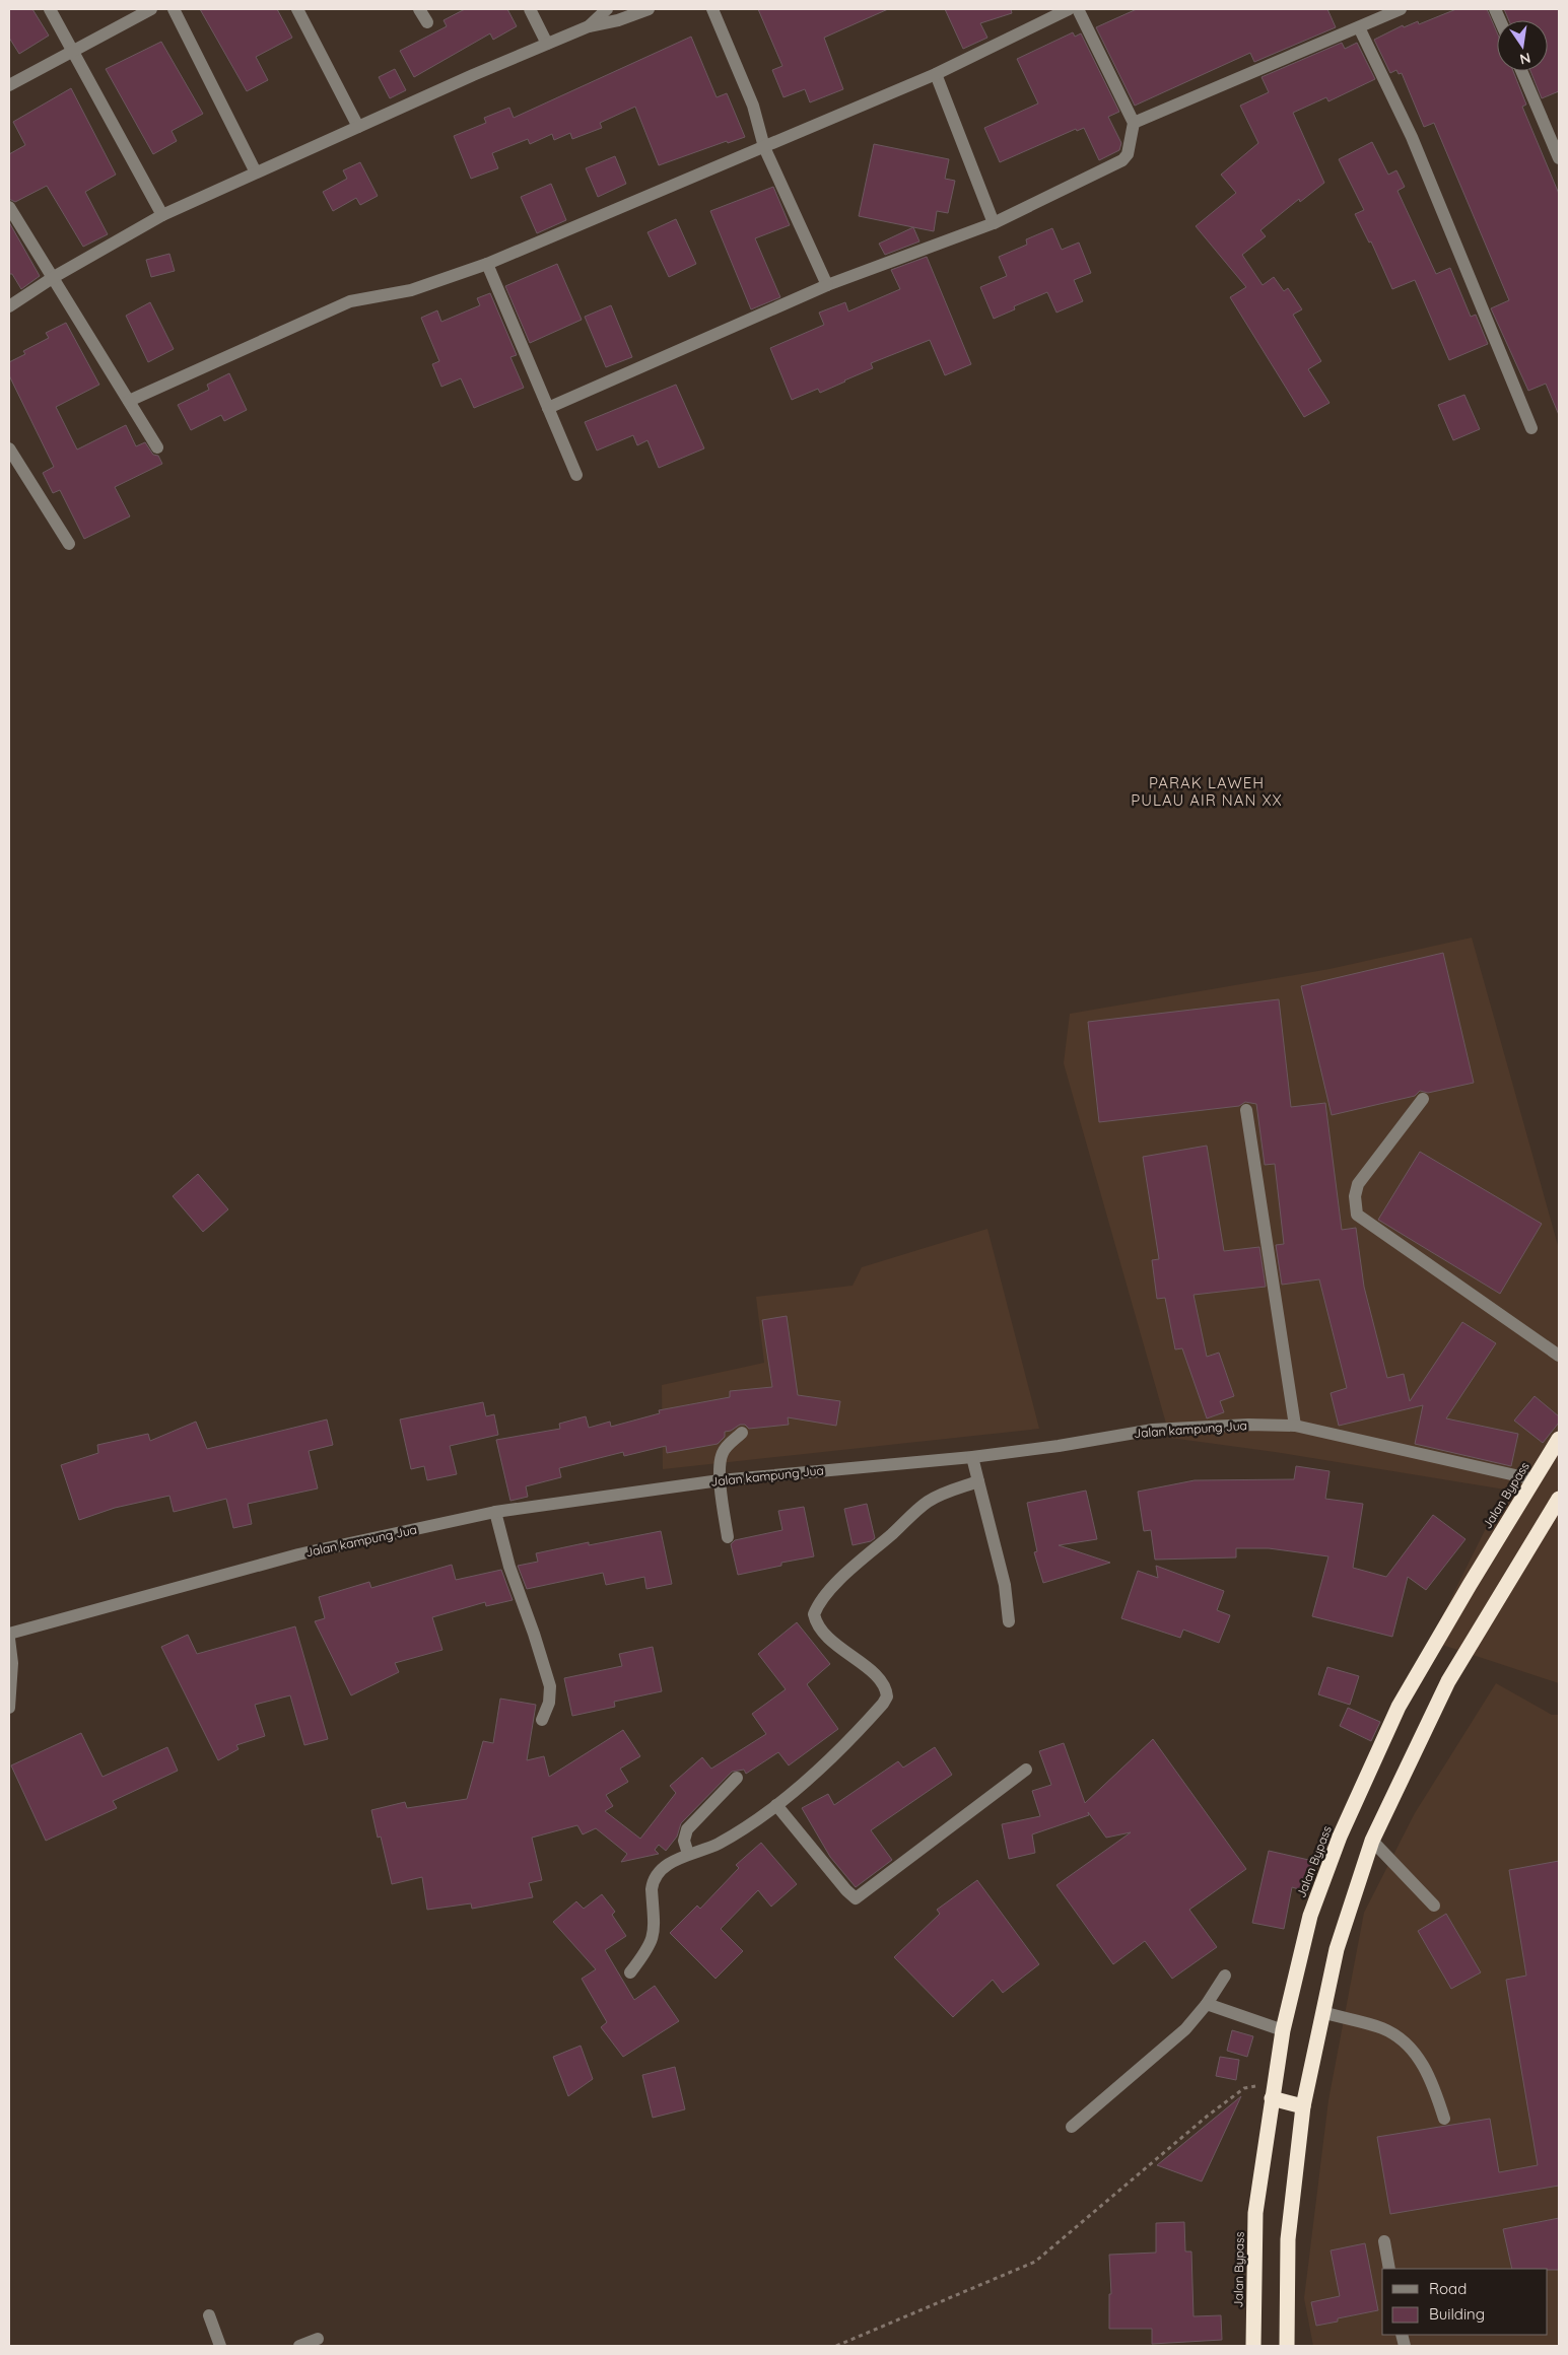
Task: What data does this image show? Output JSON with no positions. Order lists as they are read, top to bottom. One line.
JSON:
{"streets":{"highway":["Jalan Bypass"],"street":["Jalan kampung Jua"]},"crossings":[["Jalan kampung Jua","Jalan Bypass"]],"districts":["PARAK LAWEH PULAU AIR NAN XX"],"legend":["Road","Building"],"north":"bottom"}
